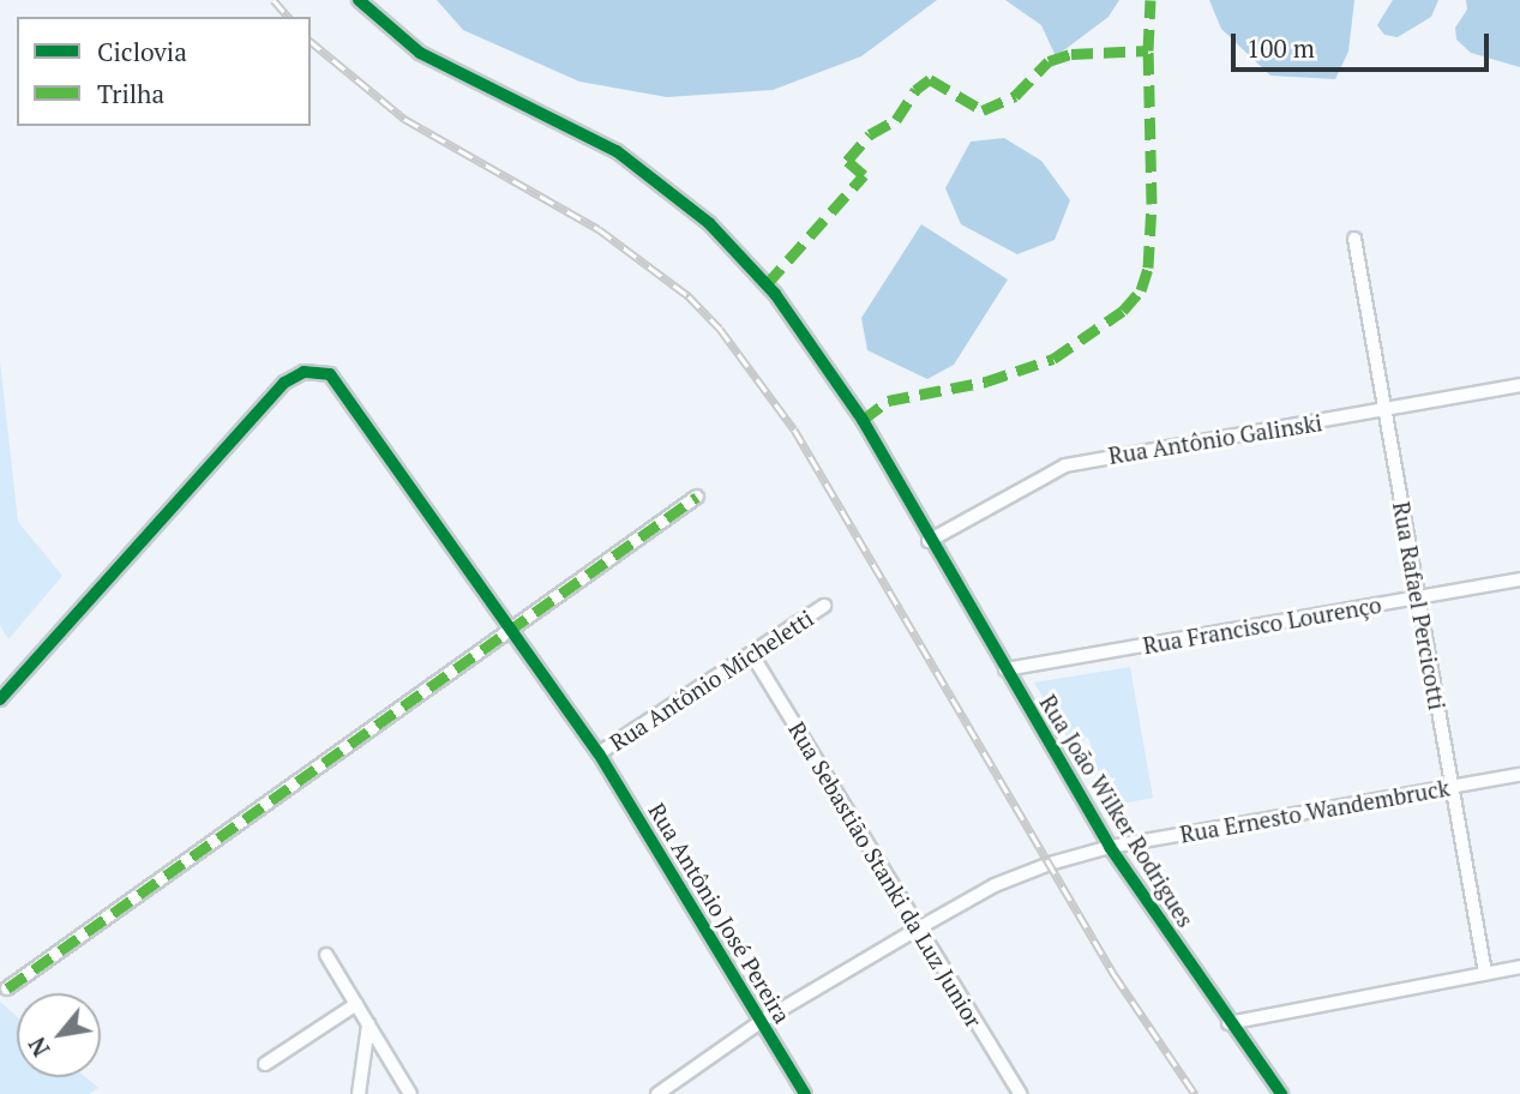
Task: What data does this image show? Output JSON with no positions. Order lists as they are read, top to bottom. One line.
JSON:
{"streets":{"street":["Rua Antônio Galinski","Rua Rafael Percicotti","Rua Francisco Lourenço","Rua Antônio Micheletti","Rua João Wilker Rodrigues","Rua Ernesto Wandembruck","Rua Sebastião Stanki da Luz Junior","Rua Antônio José Pereira"]},"crossings":[["Rua Antônio Galinski","Rua Rafael Percicotti"],["Rua Antônio Galinski","Rua João Wilker Rodrigues"],["Rua Rafael Percicotti","Rua Francisco Lourenço"],["Rua Rafael Percicotti","Rua Ernesto Wandembruck"],["Rua Francisco Lourenço","Rua João Wilker Rodrigues"],["Rua Antônio Micheletti","Rua Sebastião Stanki da Luz Junior"],["Rua Antônio Micheletti","Rua Antônio José Pereira"],["Rua João Wilker Rodrigues","Rua Ernesto Wandembruck"],["Rua Ernesto Wandembruck","Rua Sebastião Stanki da Luz Junior"],["Rua Ernesto Wandembruck","Rua Antônio José Pereira"]],"legend":["Ciclovia","Trilha"],"scale_bar":"100 m","north":"bottom left"}
